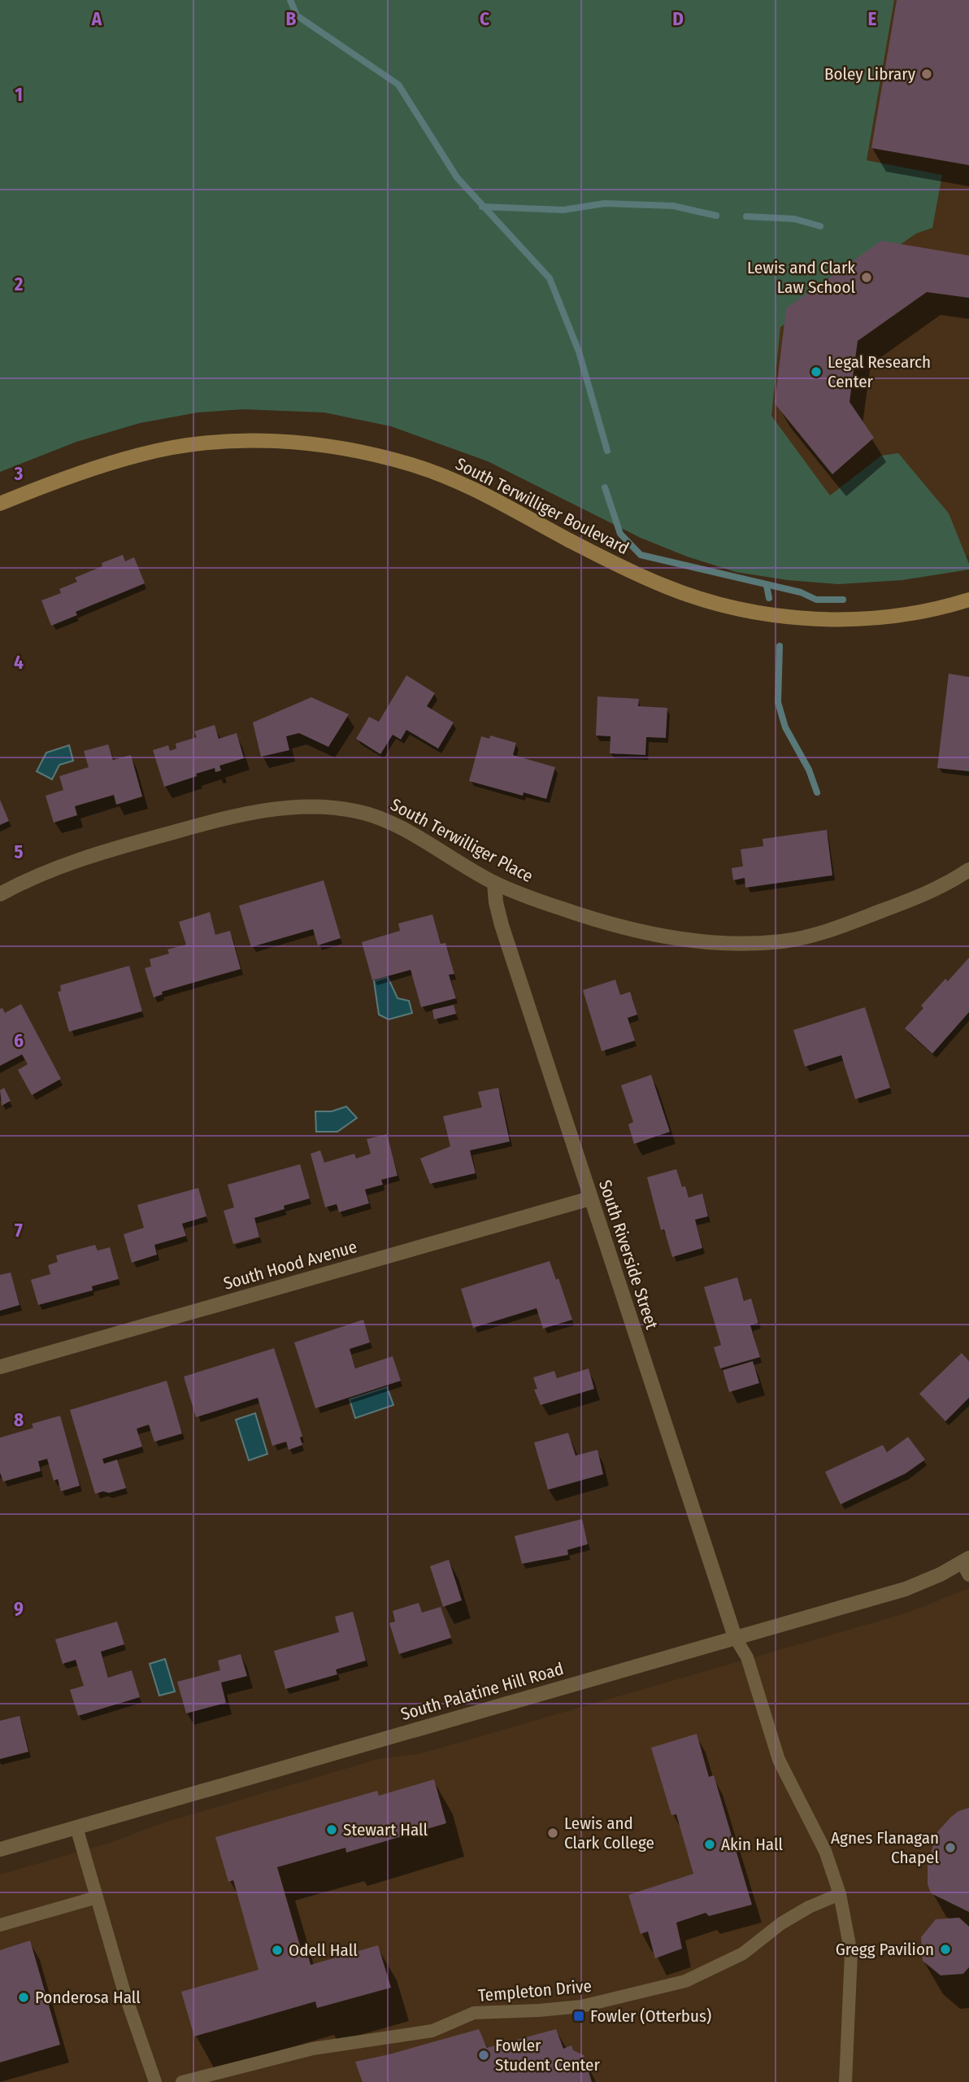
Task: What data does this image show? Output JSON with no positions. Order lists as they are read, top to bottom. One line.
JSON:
{"streets":{"main road":["South Terwilliger Boulevard"],"street":["South Terwilliger Place","South Riverside Street","South Hood Avenue","South Palatine Hill Road"],"lane":["Templeton Drive"]},"crossings":[["South Terwilliger Place","South Riverside Street"],["South Riverside Street","South Hood Avenue"],["South Riverside Street","South Palatine Hill Road"]],"places":{"other":["Boley Library","Lewis and Clark Law School","Legal Research Center","Stewart Hall","Lewis and Clark College","Akin Hall","Agnes Flanagan Chapel","Gregg Pavilion","Odell Hall","Ponderosa Hall","Fowler Student Center"],"transit":["Fowler (Otterbus)"]},"grid":{"columns":["A","B","C","D","E"],"rows":["1","2","3","4","5","6","7","8","9"]}}
